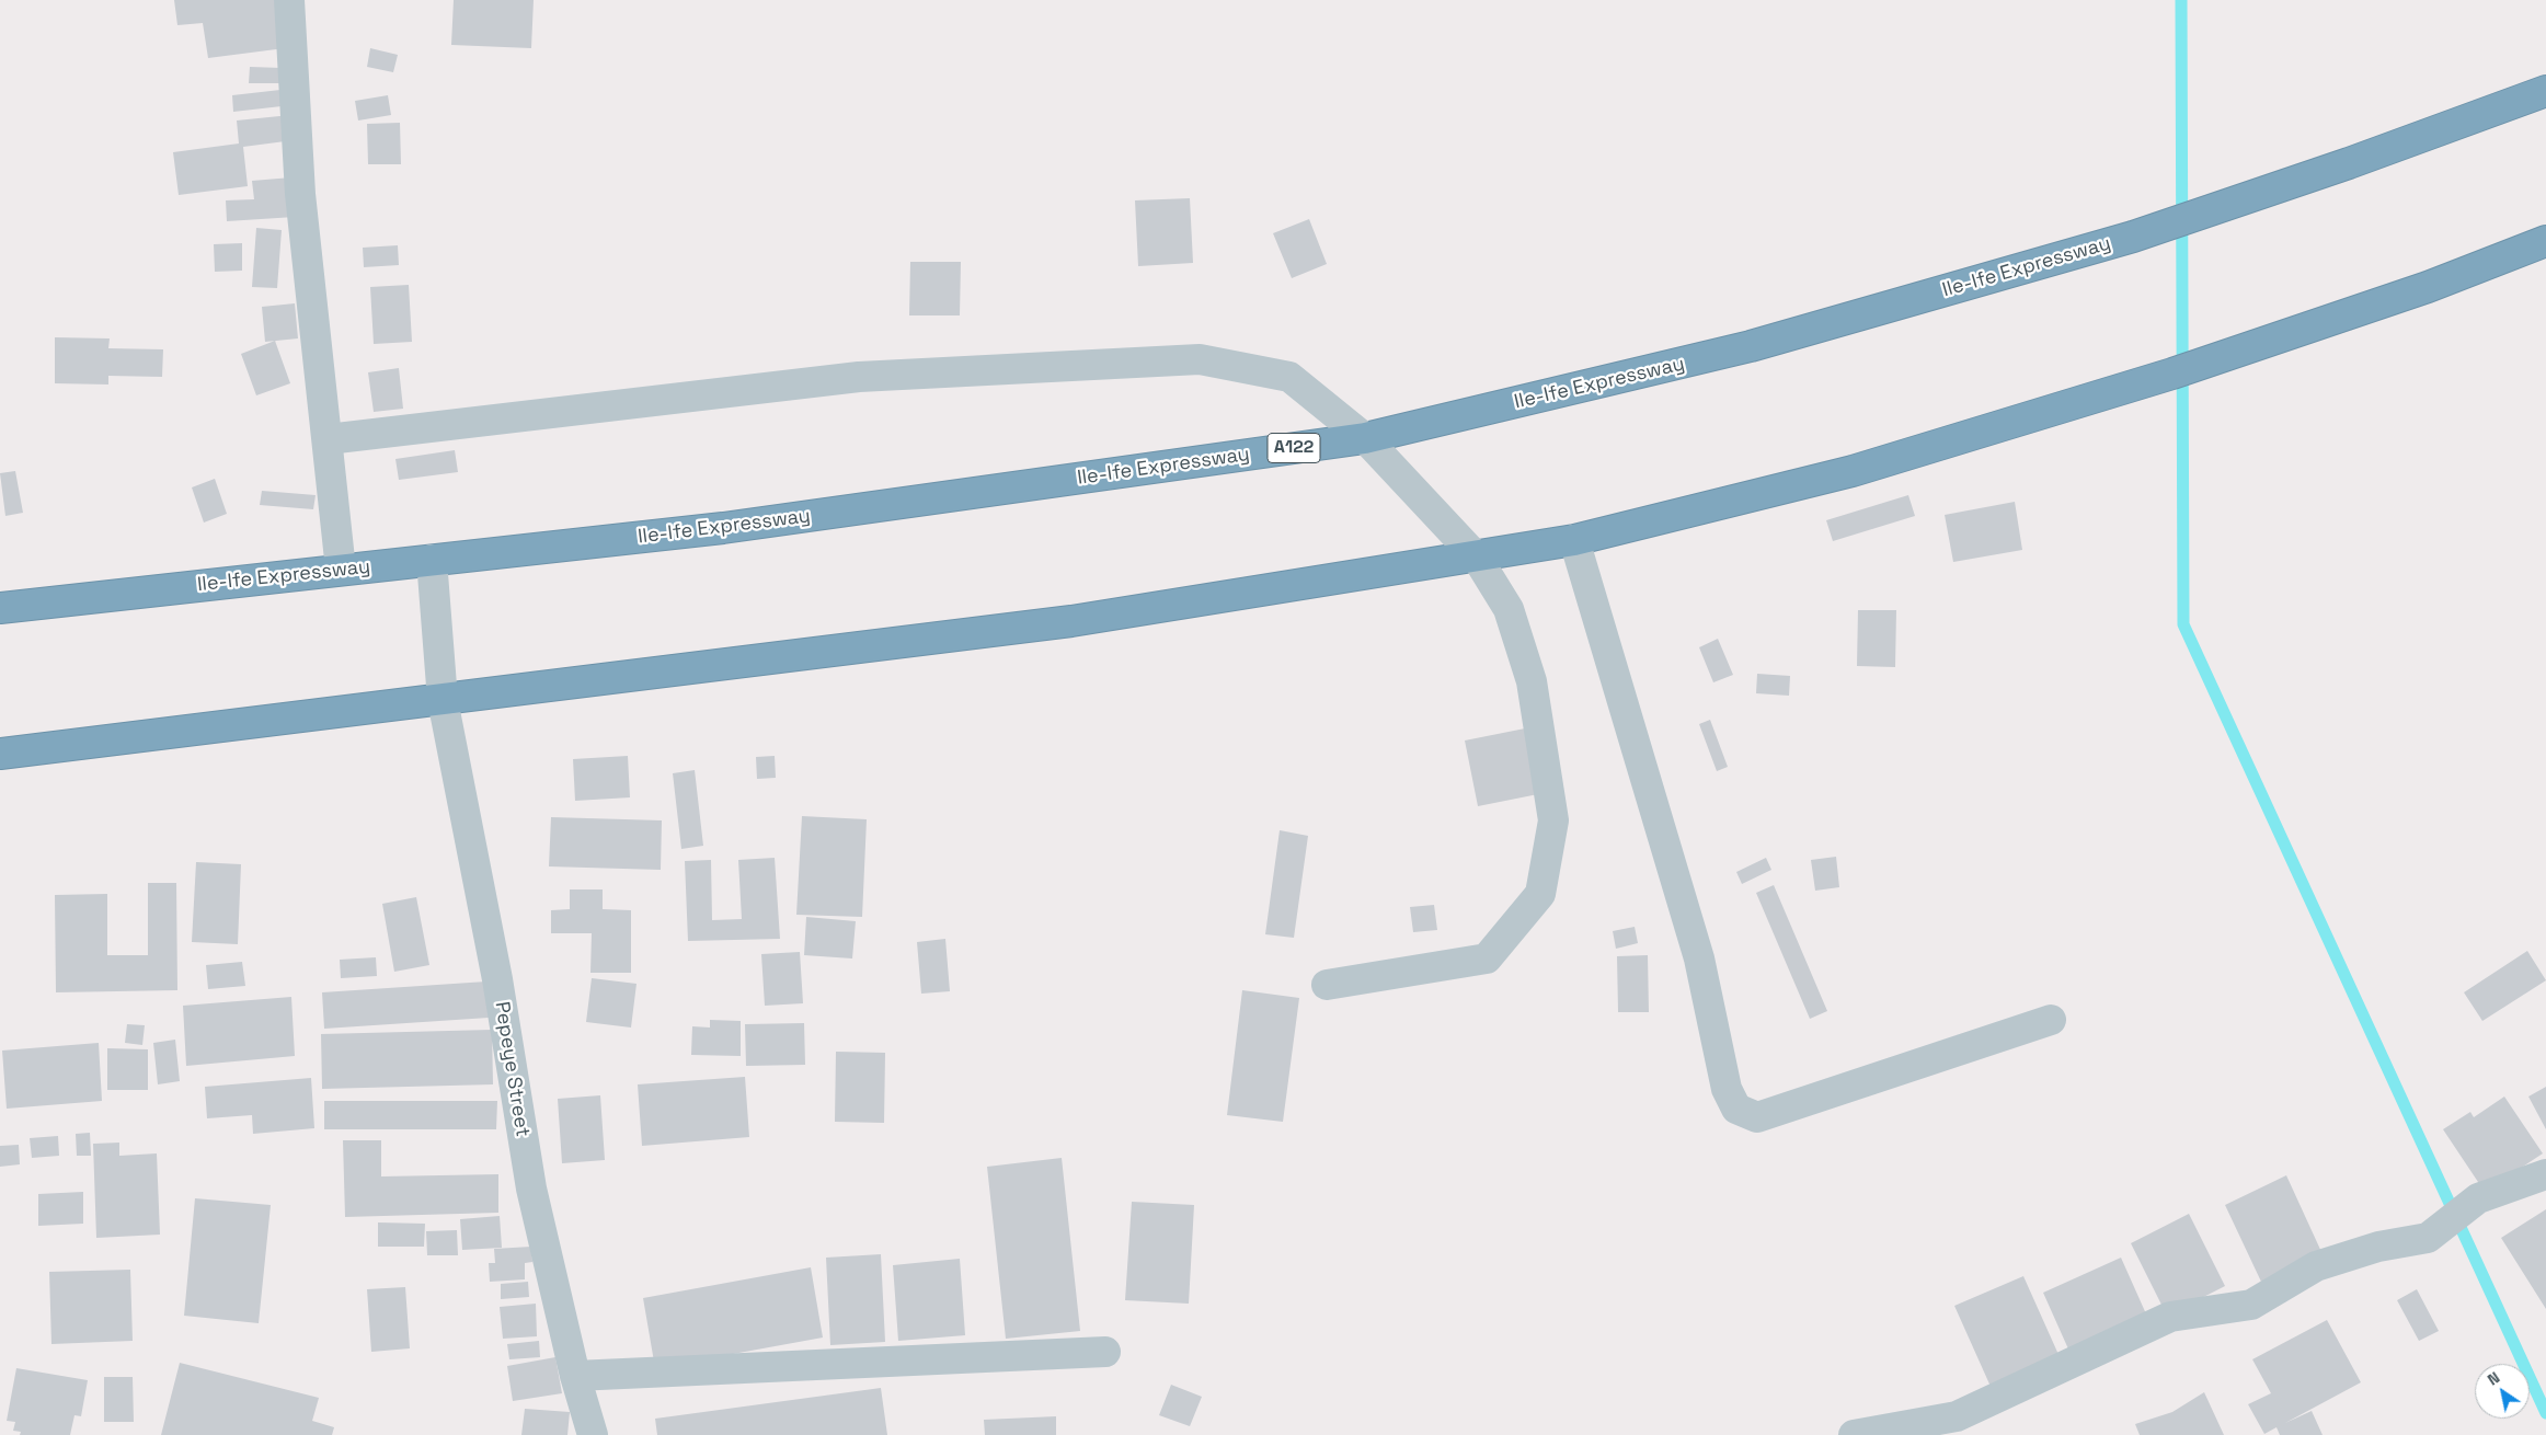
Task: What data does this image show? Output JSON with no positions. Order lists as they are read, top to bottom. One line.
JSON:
{"streets":{"highway":["Ile-Ife Expressway","A122"],"street":["Pepeye Street"]},"crossings":[["Ile-Ife Expressway","Pepeye Street"]],"north":"top left"}
